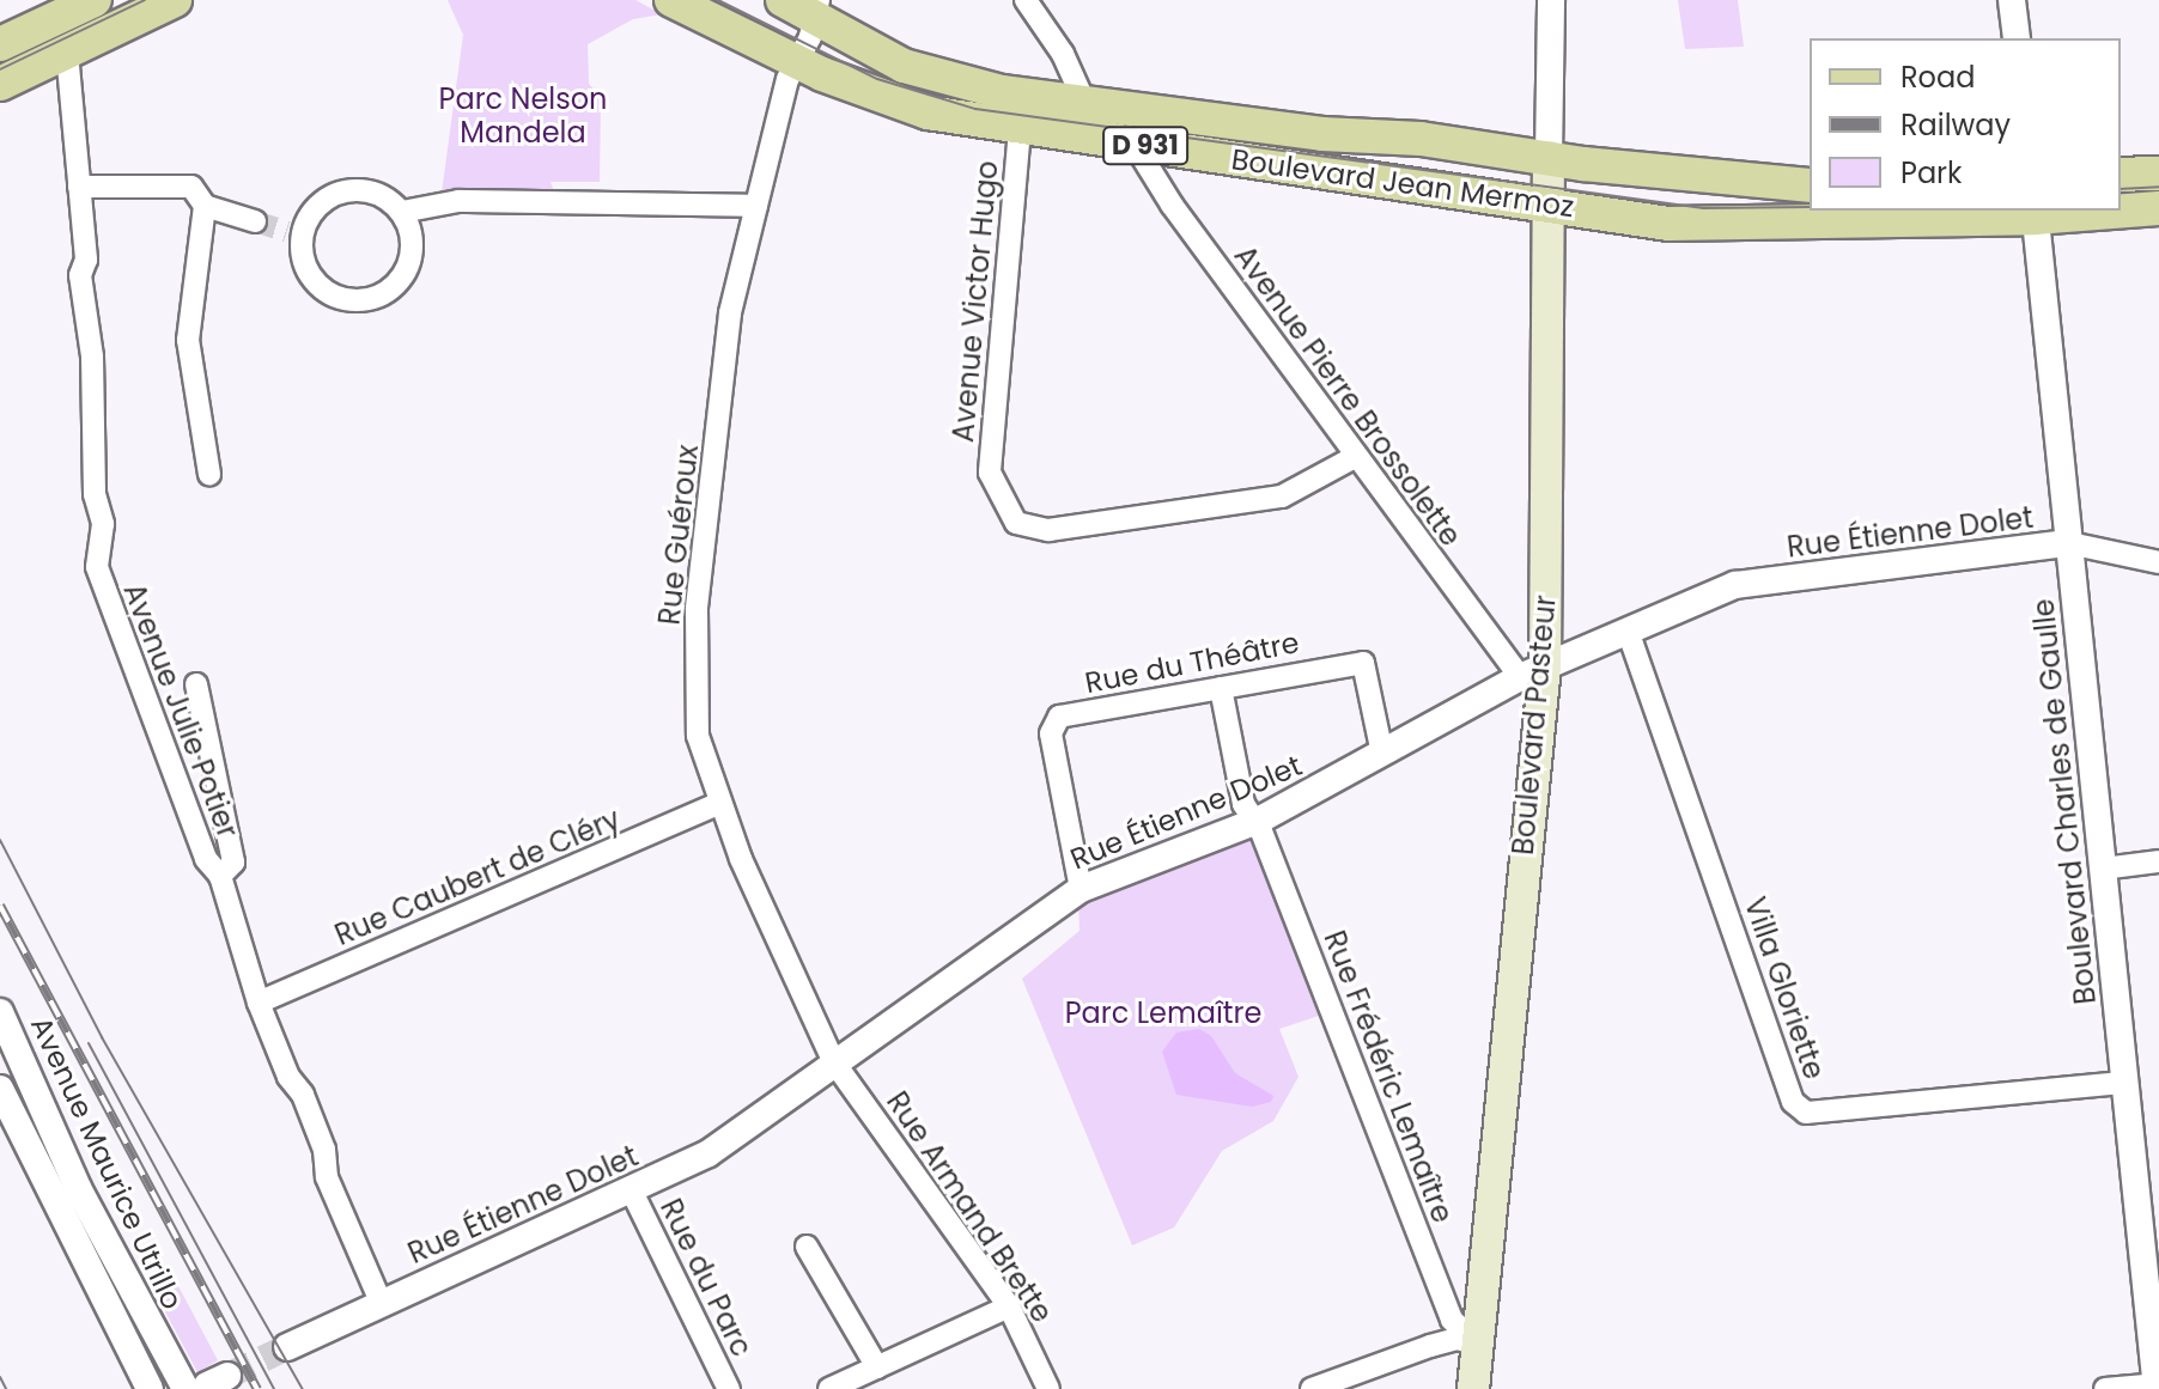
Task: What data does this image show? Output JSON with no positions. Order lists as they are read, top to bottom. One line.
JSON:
{"streets":{"main road":["D 931","Boulevard Jean Mermoz","Boulevard Pasteur"],"street":["Avenue Victor Hugo","Avenue Pierre Brossolette","Rue Étienne Dolet","Rue Guéroux","Rue du Théâtre","Avenue Julie Potier","Boulevard Charles de Gaulle","Rue Caubert de Cléry","Villa Gloriette","Rue Frédéric Lemaître","Avenue Maurice Utrillo","Rue Armand Brette","Rue du Parc"]},"crossings":[["Boulevard Jean Mermoz","Avenue Victor Hugo"],["Boulevard Jean Mermoz","Avenue Pierre Brossolette"],["Boulevard Jean Mermoz","Rue Guéroux"],["Boulevard Jean Mermoz","Boulevard Pasteur"],["Boulevard Jean Mermoz","Boulevard Charles de Gaulle"],["Avenue Victor Hugo","Avenue Pierre Brossolette"],["Avenue Pierre Brossolette","Rue Étienne Dolet"],["Avenue Pierre Brossolette","Boulevard Pasteur"],["Rue Étienne Dolet","Rue Guéroux"],["Rue Étienne Dolet","Rue du Théâtre"],["Rue Étienne Dolet","Avenue Julie Potier"],["Rue Étienne Dolet","Boulevard Pasteur"],["Rue Étienne Dolet","Boulevard Charles de Gaulle"],["Rue Étienne Dolet","Villa Gloriette"],["Rue Étienne Dolet","Rue Frédéric Lemaître"],["Rue Étienne Dolet","Rue Armand Brette"],["Rue Étienne Dolet","Rue du Parc"],["Rue Guéroux","Rue Caubert de Cléry"],["Rue Guéroux","Rue Armand Brette"],["Rue du Théâtre","Rue Frédéric Lemaître"],["Avenue Julie Potier","Rue Caubert de Cléry"],["Boulevard Pasteur","Rue Frédéric Lemaître"],["Boulevard Charles de Gaulle","Villa Gloriette"]],"parks":["Parc Nelson Mandela","Parc Lemaître"],"legend":["Road","Railway","Park"]}
